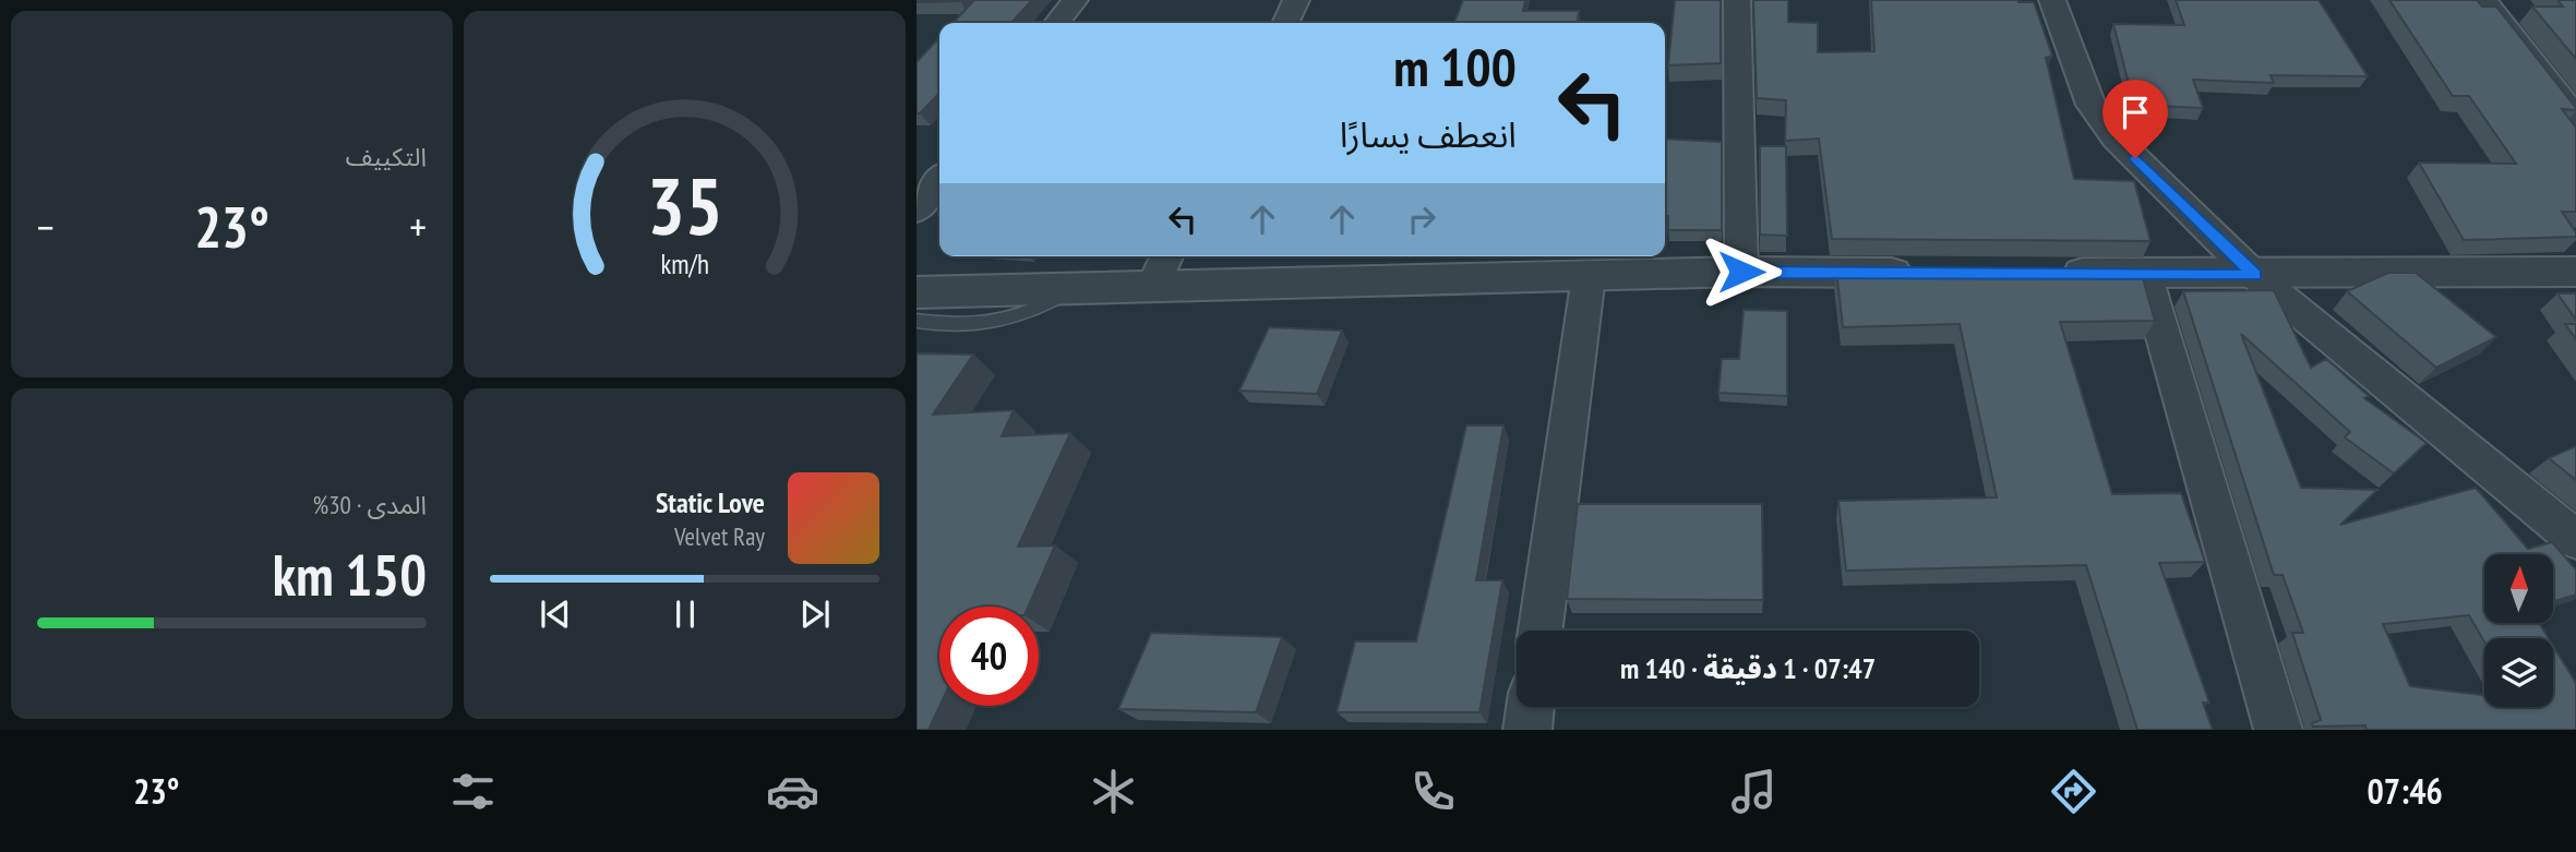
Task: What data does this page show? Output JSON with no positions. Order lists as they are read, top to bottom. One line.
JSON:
{"north":"top","page":{"tile":["التكييف",["المدى · 30%","150 km"]],"turn":["100 m","انعطف يسارًا"],"heat":["−","23°","+"],"song":["Static Love","Velvet Ray"],"limit":"40","trip":"07:47 · 1 دقيقة · 140 m","tabs":["07:46","23°"],"gauge":["35","km/h"]}}
